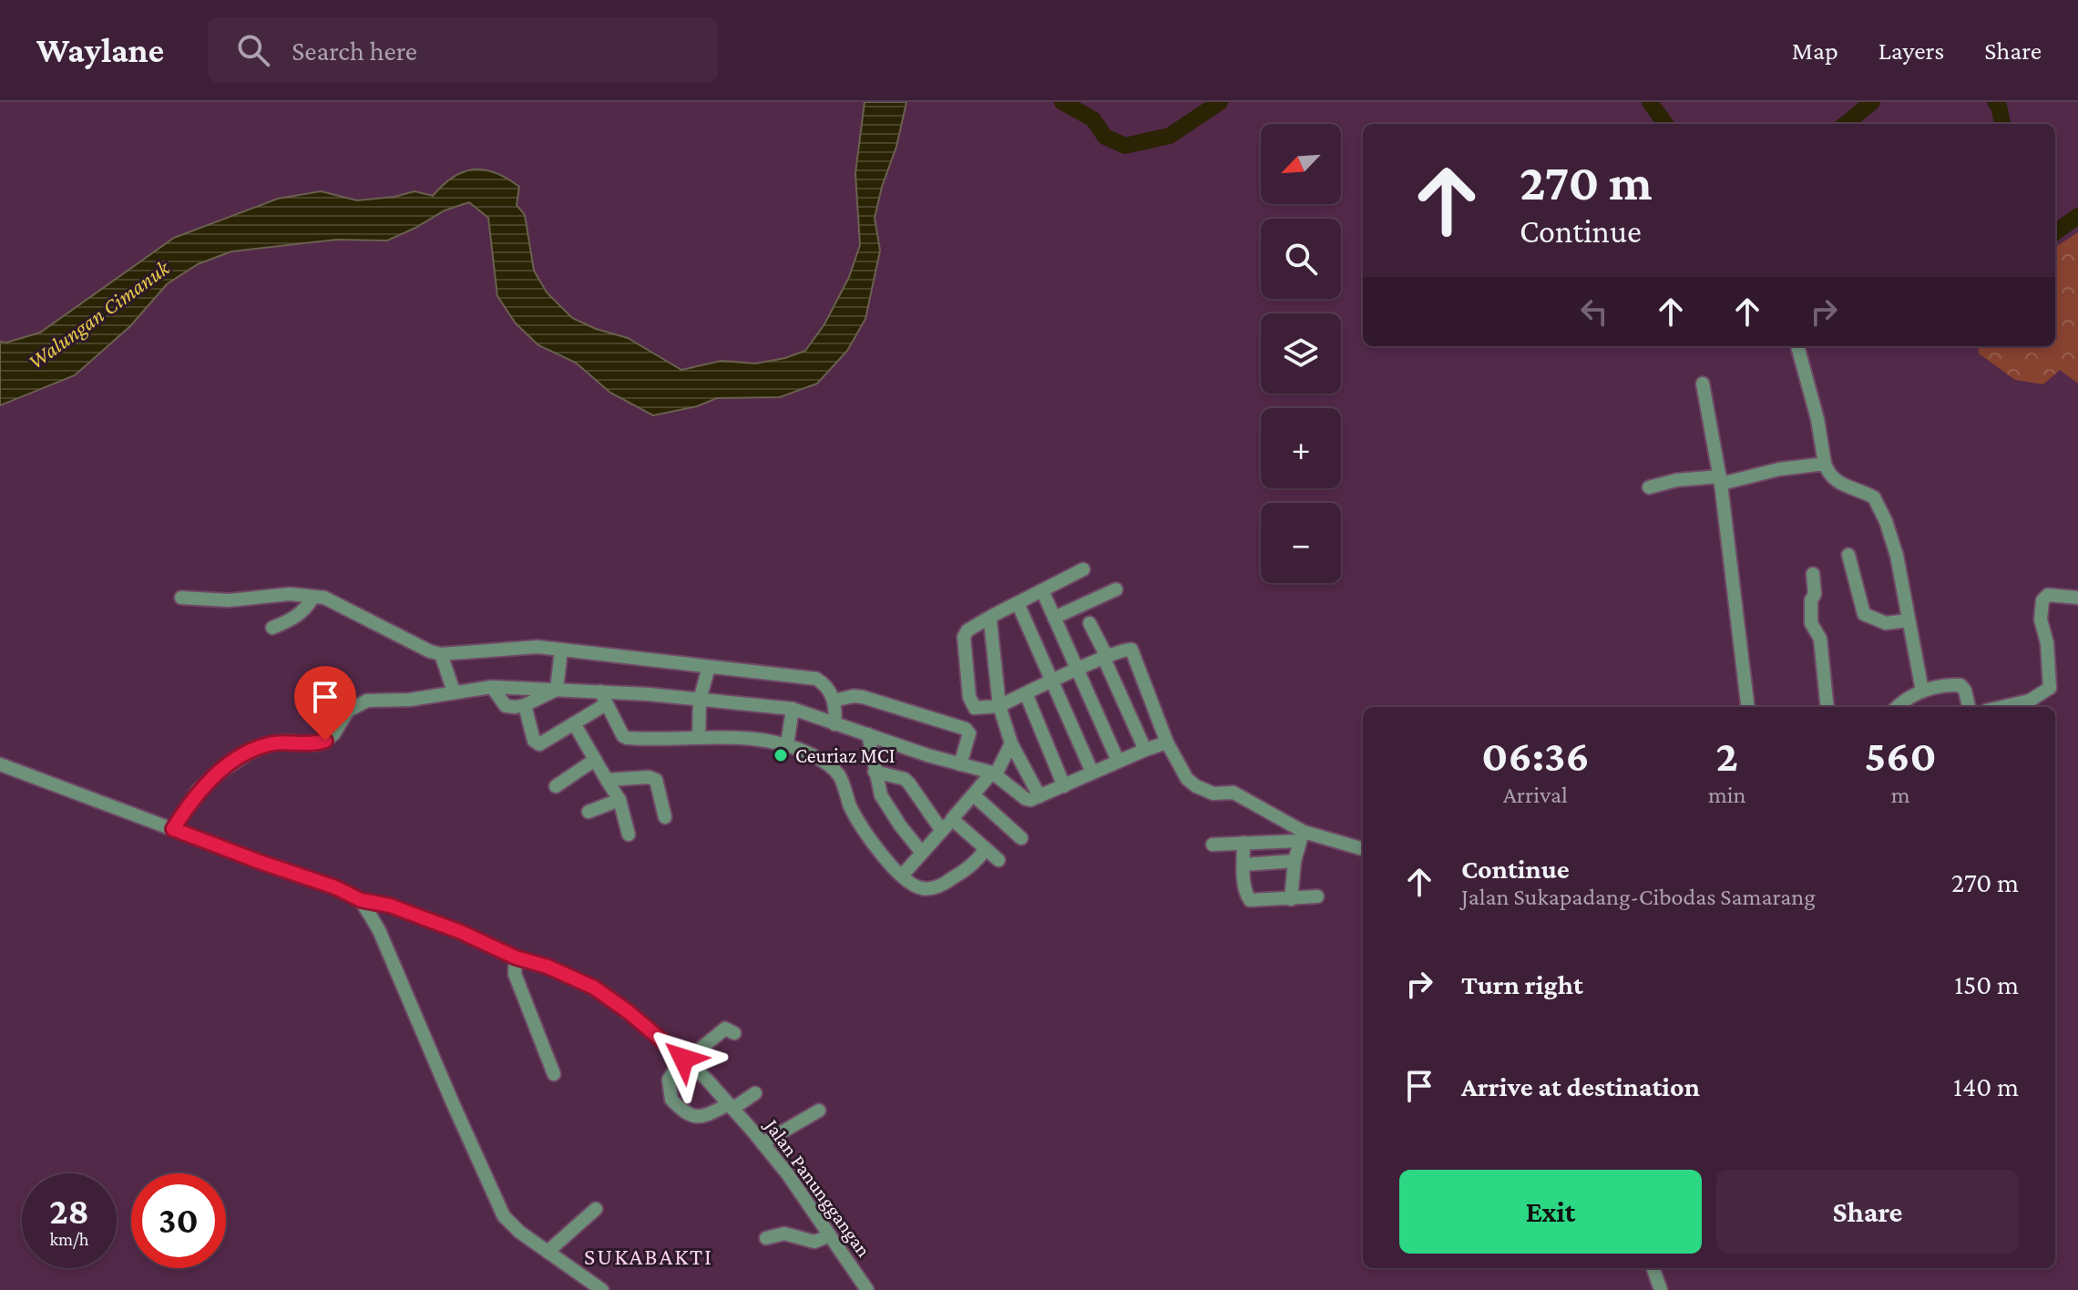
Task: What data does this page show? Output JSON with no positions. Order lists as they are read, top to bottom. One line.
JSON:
{"streets":{"street":["Jalan Panunggangan"]},"districts":["SUKABAKTI"],"water":["Walungan Cimanuk"],"places":["Ceuriaz MCI"],"north":"bottom left","page":{"header":"Waylane","search":"Search here","nav":["Map","Layers","Share"],"map_buttons":["+","−"],"turn":["270 m","Continue"],"eta":["06:36","Arrival","2","min","560","m"],"list":[{"name":"Continue","note":"Jalan Sukapadang-Cibodas Samarang","value":"270 m"},{"name":"Turn right","value":"150 m"},{"name":"Arrive at destination","value":"140 m"}],"buttons":["Exit","Share"],"speed":"28 km/h","limit":"30"}}
